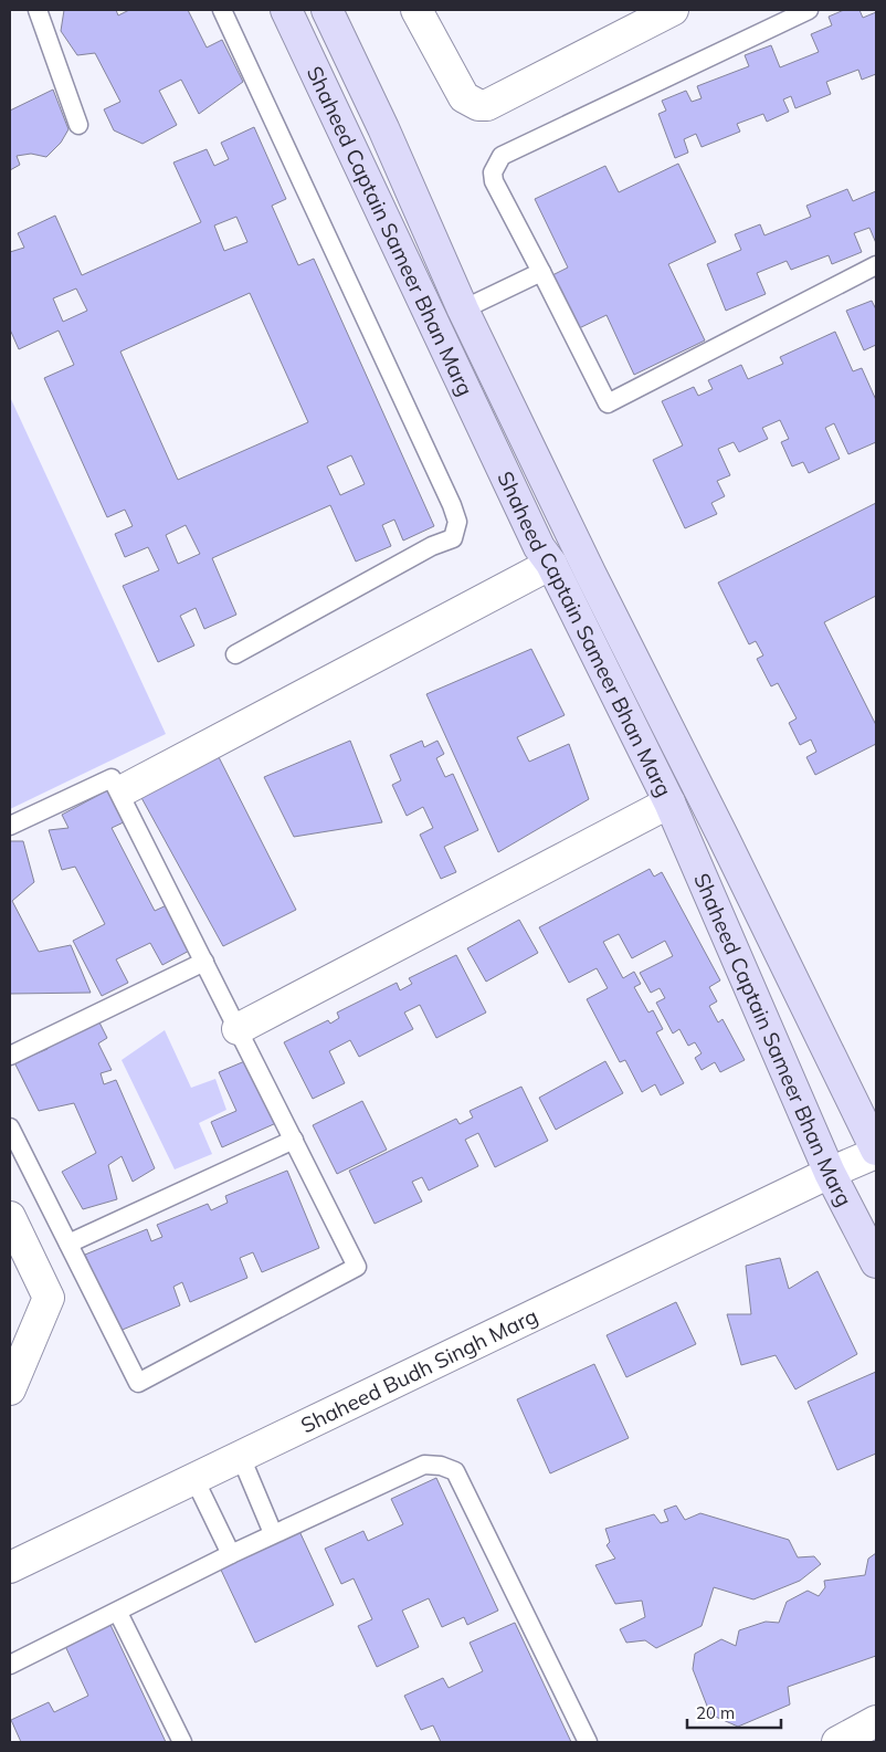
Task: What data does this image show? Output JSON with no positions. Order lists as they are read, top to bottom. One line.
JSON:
{"streets":{"street":["Shaheed Captain Sameer Bhan Marg","Shaheed Budh Singh Marg"]},"crossings":[["Shaheed Captain Sameer Bhan Marg","Shaheed Budh Singh Marg"]],"scale_bar":"20 m"}
